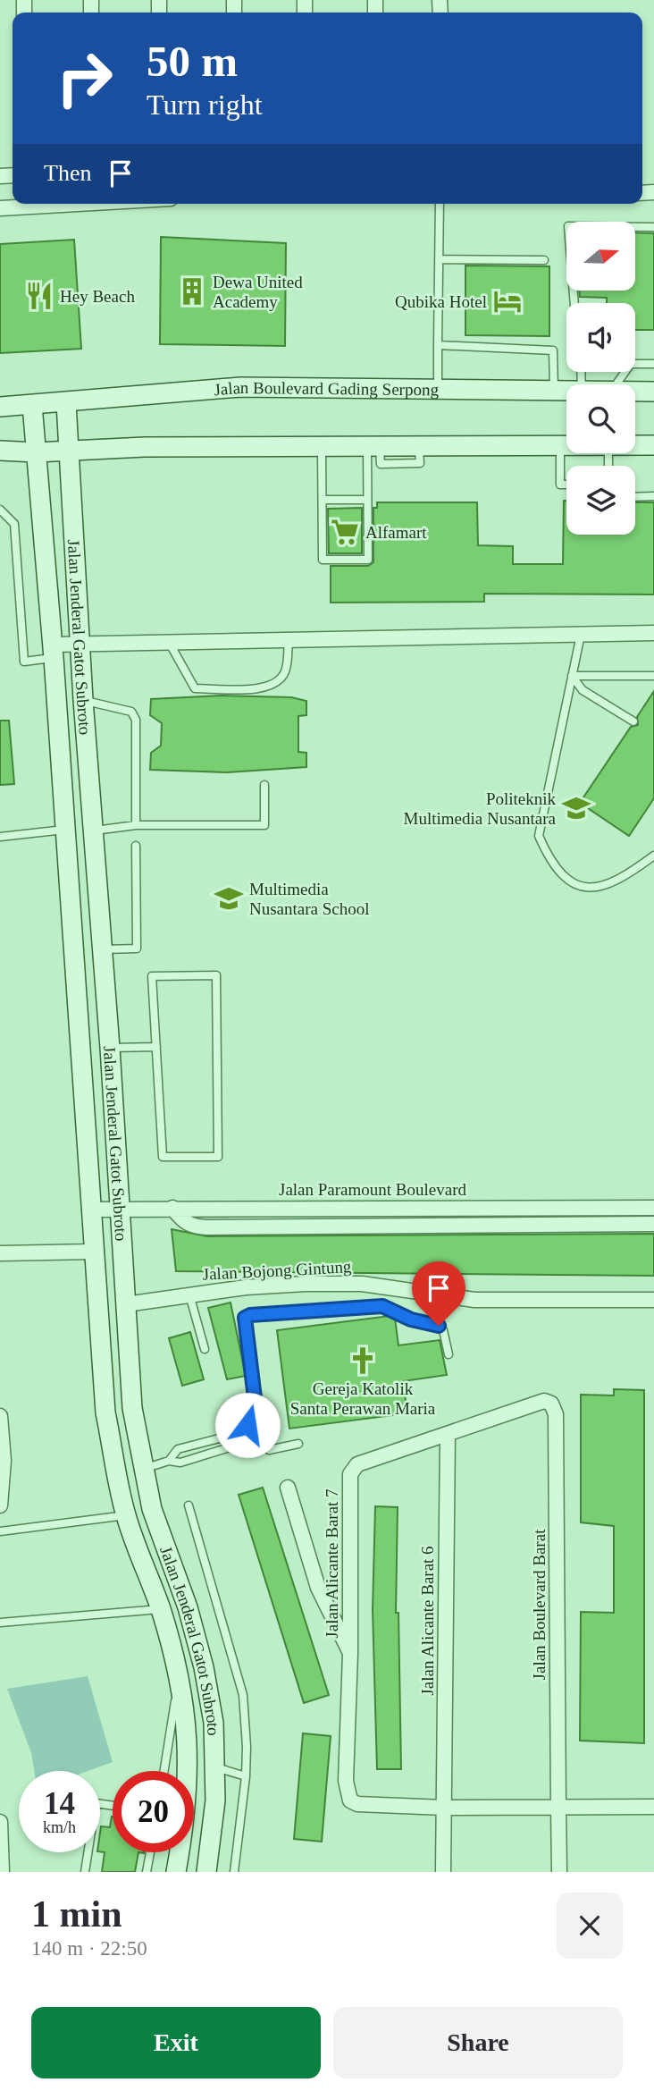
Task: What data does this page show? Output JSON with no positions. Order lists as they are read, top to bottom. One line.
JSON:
{"streets":{"street":["Jalan Boulevard Gading Serpong","Jalan Jenderal Gatot Subroto","Jalan Paramount Boulevard","Jalan Bojong Gintung","Jalan Alicante Barat 7","Jalan Boulevard Barat","Jalan Alicante Barat 6"]},"crossings":[["Jalan Boulevard Gading Serpong","Jalan Jenderal Gatot Subroto"],["Jalan Jenderal Gatot Subroto","Jalan Paramount Boulevard"],["Jalan Jenderal Gatot Subroto","Jalan Bojong Gintung"],["Jalan Alicante Barat 7","Jalan Boulevard Barat"],["Jalan Alicante Barat 7","Jalan Alicante Barat 6"],["Jalan Boulevard Barat","Jalan Alicante Barat 6"]],"places":{"building":["Dewa United Academy"],"restaurant":["Hey Beach"],"hotel":["Qubika Hotel"],"supermarket":["Alfamart"],"school or university":["Politeknik Multimedia Nusantara","Multimedia Nusantara School"],"church":["Gereja Katolik Santa Perawan Maria"]},"north":"right","page":{"turn":["50 m","Turn right"],"then":"Then","speed":"14 km/h","limit":"20","heading":["1 min","140 m · 22:50"],"buttons":["Exit","Share"]}}
